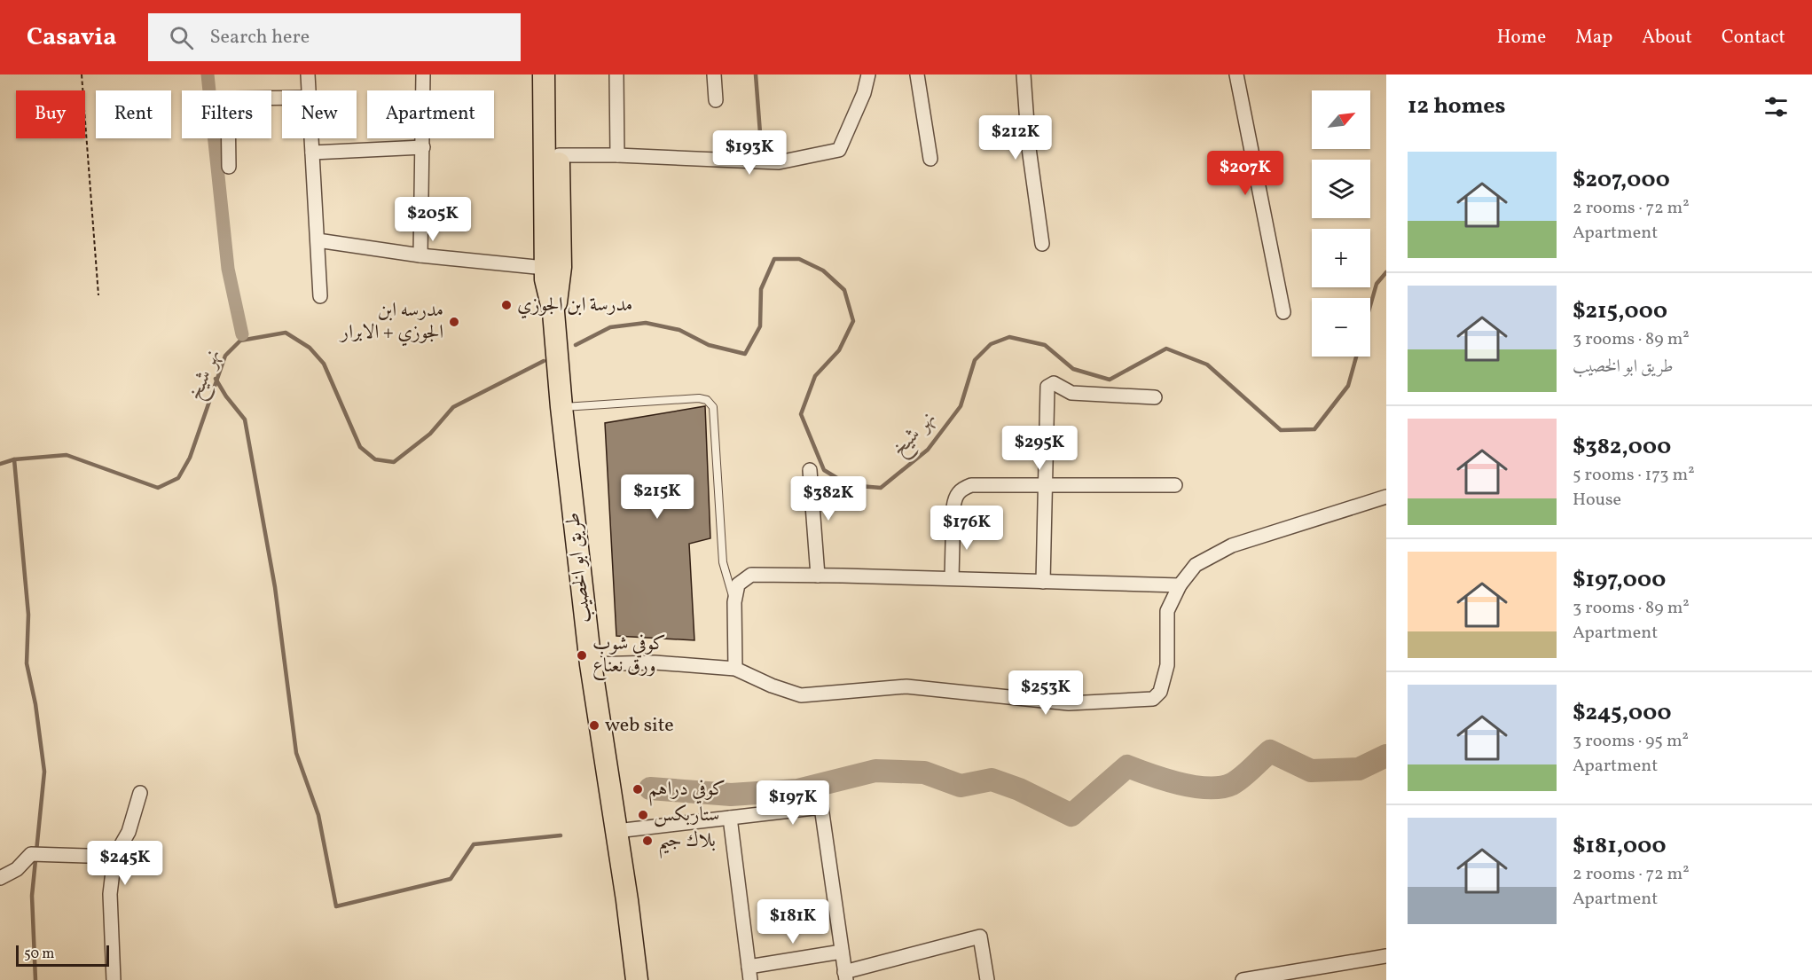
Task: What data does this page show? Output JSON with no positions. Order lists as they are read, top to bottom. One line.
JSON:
{"streets":{"main road":["طريق ابو الخصيب"]},"water":["نهر شيخ"],"places":["مدرسة ابن الجوزي","مدرسه ابن الجوزي + الابرار","كوفي شوب ورق نعناع","web site","كوفي دراهم","ستاربكس","بلاك جيم"],"scale_bar":"50 m","north":"top right","page":{"header":"Casavia","search":"Search here","nav":["Home","Map","About","Contact"],"heading":"12 homes","map_buttons":["+","−"],"chip":["Buy","Rent","Filters","New","Apartment"],"price":["$212K","$193K","$207K","$205K","$295K","$215K","$382K","$176K","$253K","$197K","$245K","$181K"],"list":[{"name":"$207,000","note":"2 rooms · 72 m² · Apartment"},{"name":"$215,000","note":"3 rooms · 89 m² · طريق ابو الخصيب"},{"name":"$382,000","note":"5 rooms · 173 m² · House"},{"name":"$197,000","note":"3 rooms · 89 m² · Apartment"},{"name":"$245,000","note":"3 rooms · 95 m² · Apartment"},{"name":"$181,000","note":"2 rooms · 72 m² · Apartment"}],"scale":"50 m"}}
